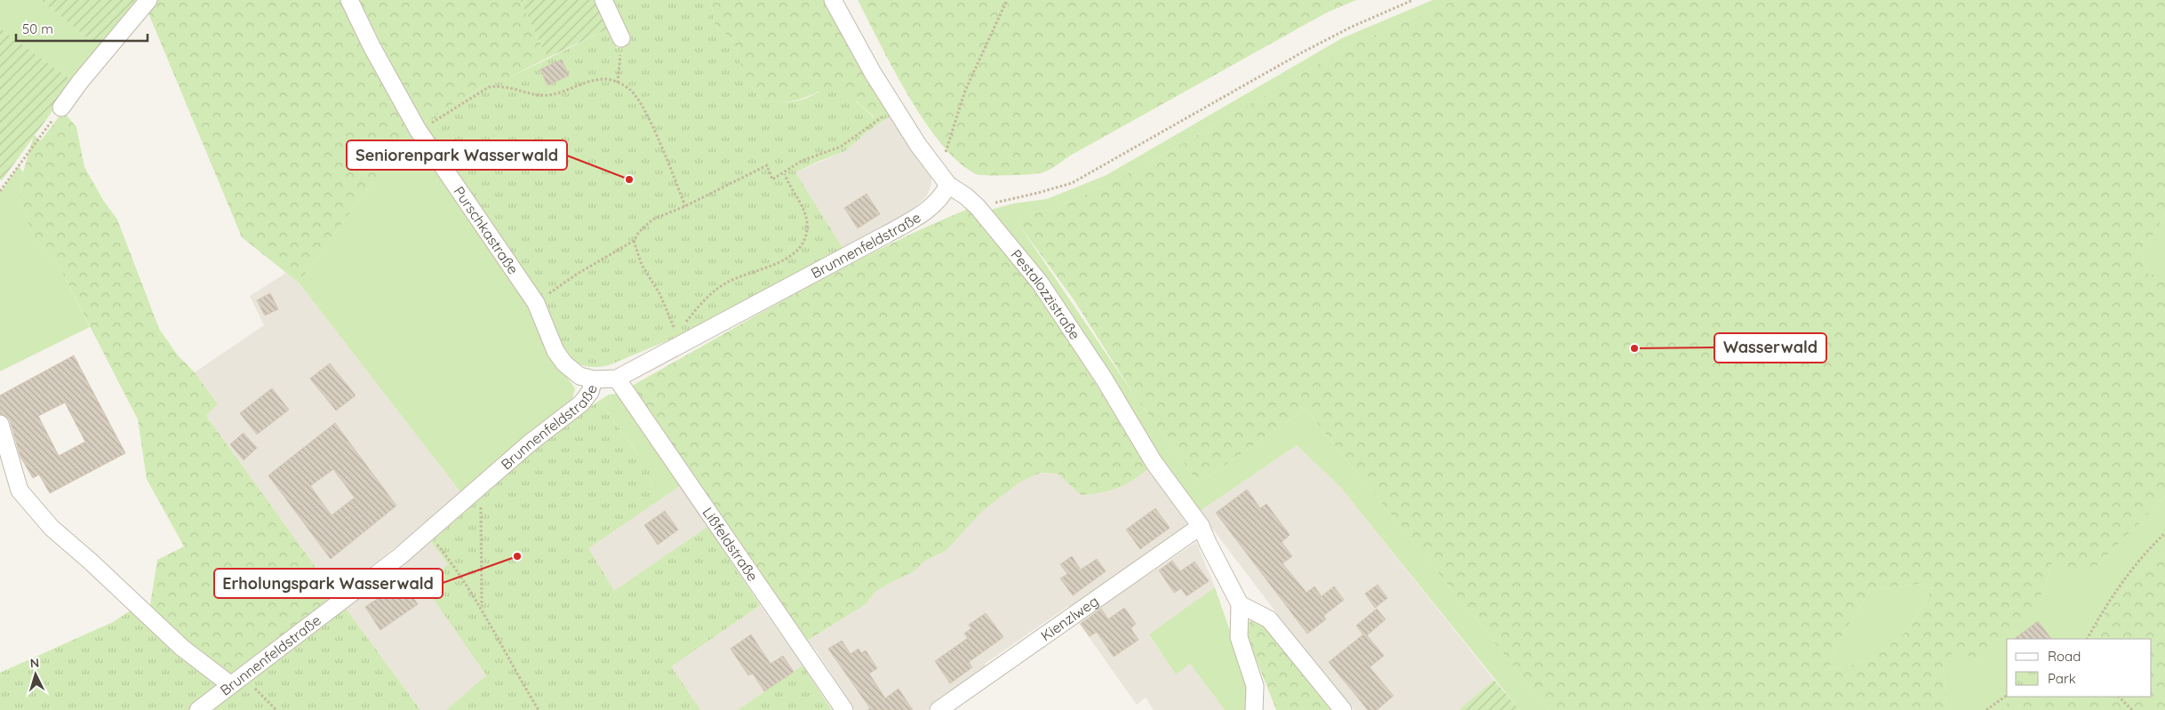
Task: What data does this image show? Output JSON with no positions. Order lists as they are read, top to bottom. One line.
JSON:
{"streets":{"street":["Purschkastraße","Brunnenfeldstraße","Pestalozzistraße","Lißfeldstraße","Kienzlweg"]},"crossings":[["Purschkastraße","Brunnenfeldstraße"],["Brunnenfeldstraße","Pestalozzistraße"],["Brunnenfeldstraße","Lißfeldstraße"],["Pestalozzistraße","Kienzlweg"]],"places":["Seniorenpark Wasserwald","Wasserwald","Erholungspark Wasserwald"],"legend":["Road","Park"],"scale_bar":"50 m","north":"top"}
